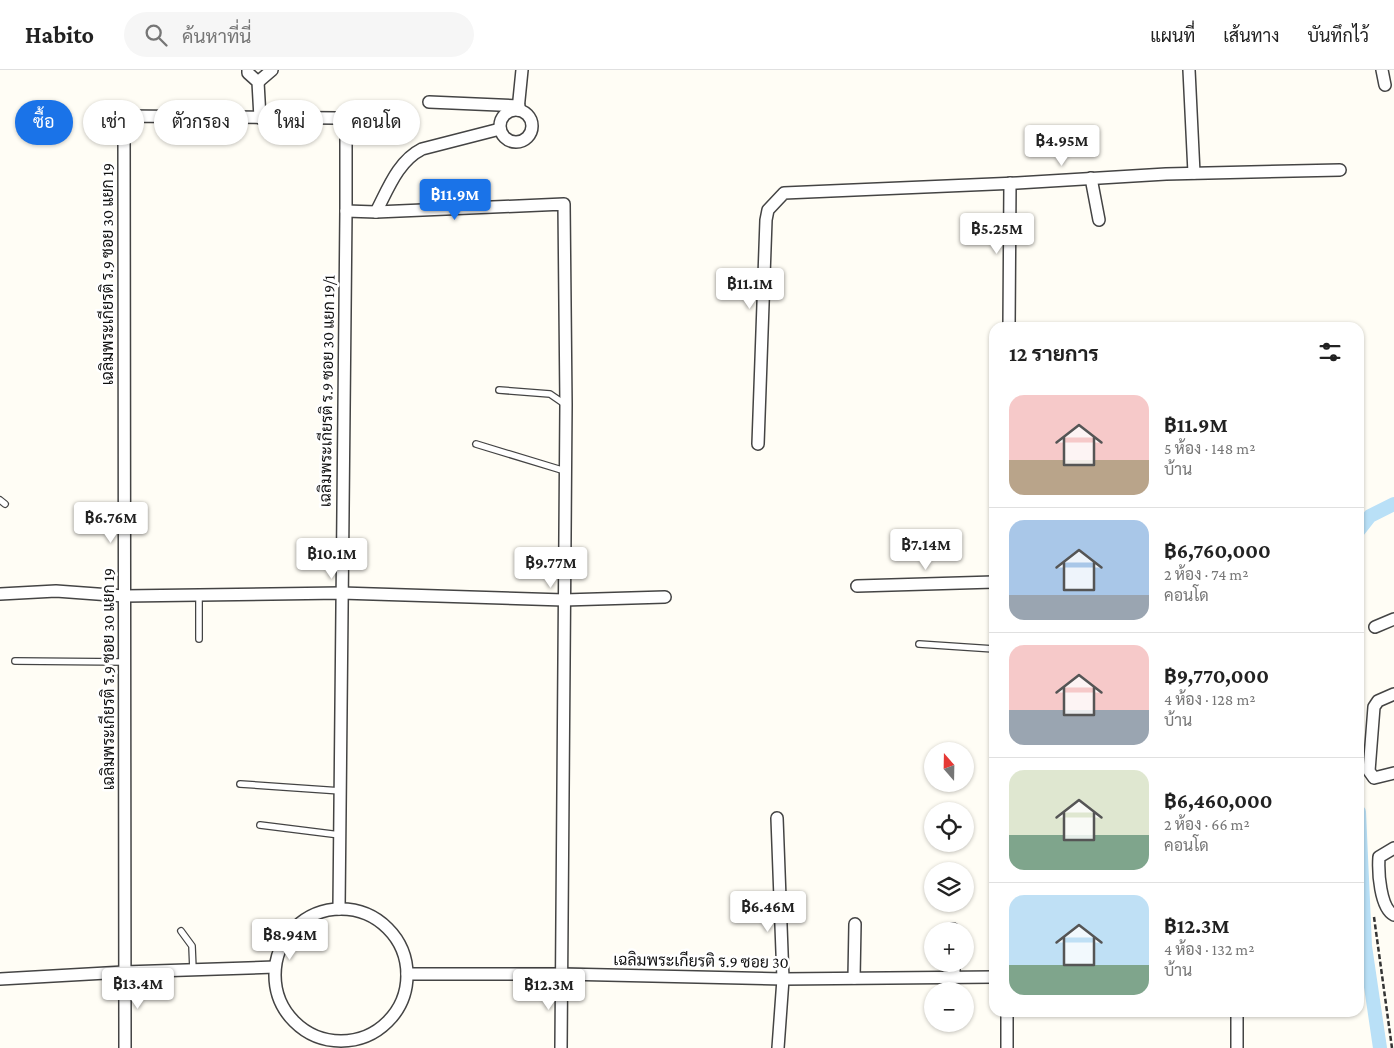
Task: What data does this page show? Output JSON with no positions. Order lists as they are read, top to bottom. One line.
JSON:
{"streets":{"street":["เฉลิมพระเกียรติ ร.9 ซอย 30 แยก 19","เฉลิมพระเกียรติ ร.9 ซอย 30 แยก 19/1","เฉลิมพระเกียรติ ร.9 ซอย 30"]},"crossings":[["เฉลิมพระเกียรติ ร.9 ซอย 30 แยก 19/1","เฉลิมพระเกียรติ ร.9 ซอย 30"]],"north":"top","page":{"header":"Habito","search":"ค้นหาที่นี่","nav":["แผนที่","เส้นทาง","บันทึกไว้"],"chip":["ซื้อ","เช่า","ตัวกรอง","ใหม่","คอนโด"],"price":["฿4.95M","฿11.9M","฿5.25M","฿11.1M","฿6.76M","฿7.14M","฿10.1M","฿9.77M","฿6.46M","฿8.94M","฿13.4M","฿12.3M"],"heading":"12 รายการ","list":[{"name":"฿11.9M","note":"5 ห้อง · 148 m² · บ้าน"},{"name":"฿6,760,000","note":"2 ห้อง · 74 m² · คอนโด"},{"name":"฿9,770,000","note":"4 ห้อง · 128 m² · บ้าน"},{"name":"฿6,460,000","note":"2 ห้อง · 66 m² · คอนโด"},{"name":"฿12.3M","note":"4 ห้อง · 132 m² · บ้าน"}],"map_buttons":["+","−"]}}
